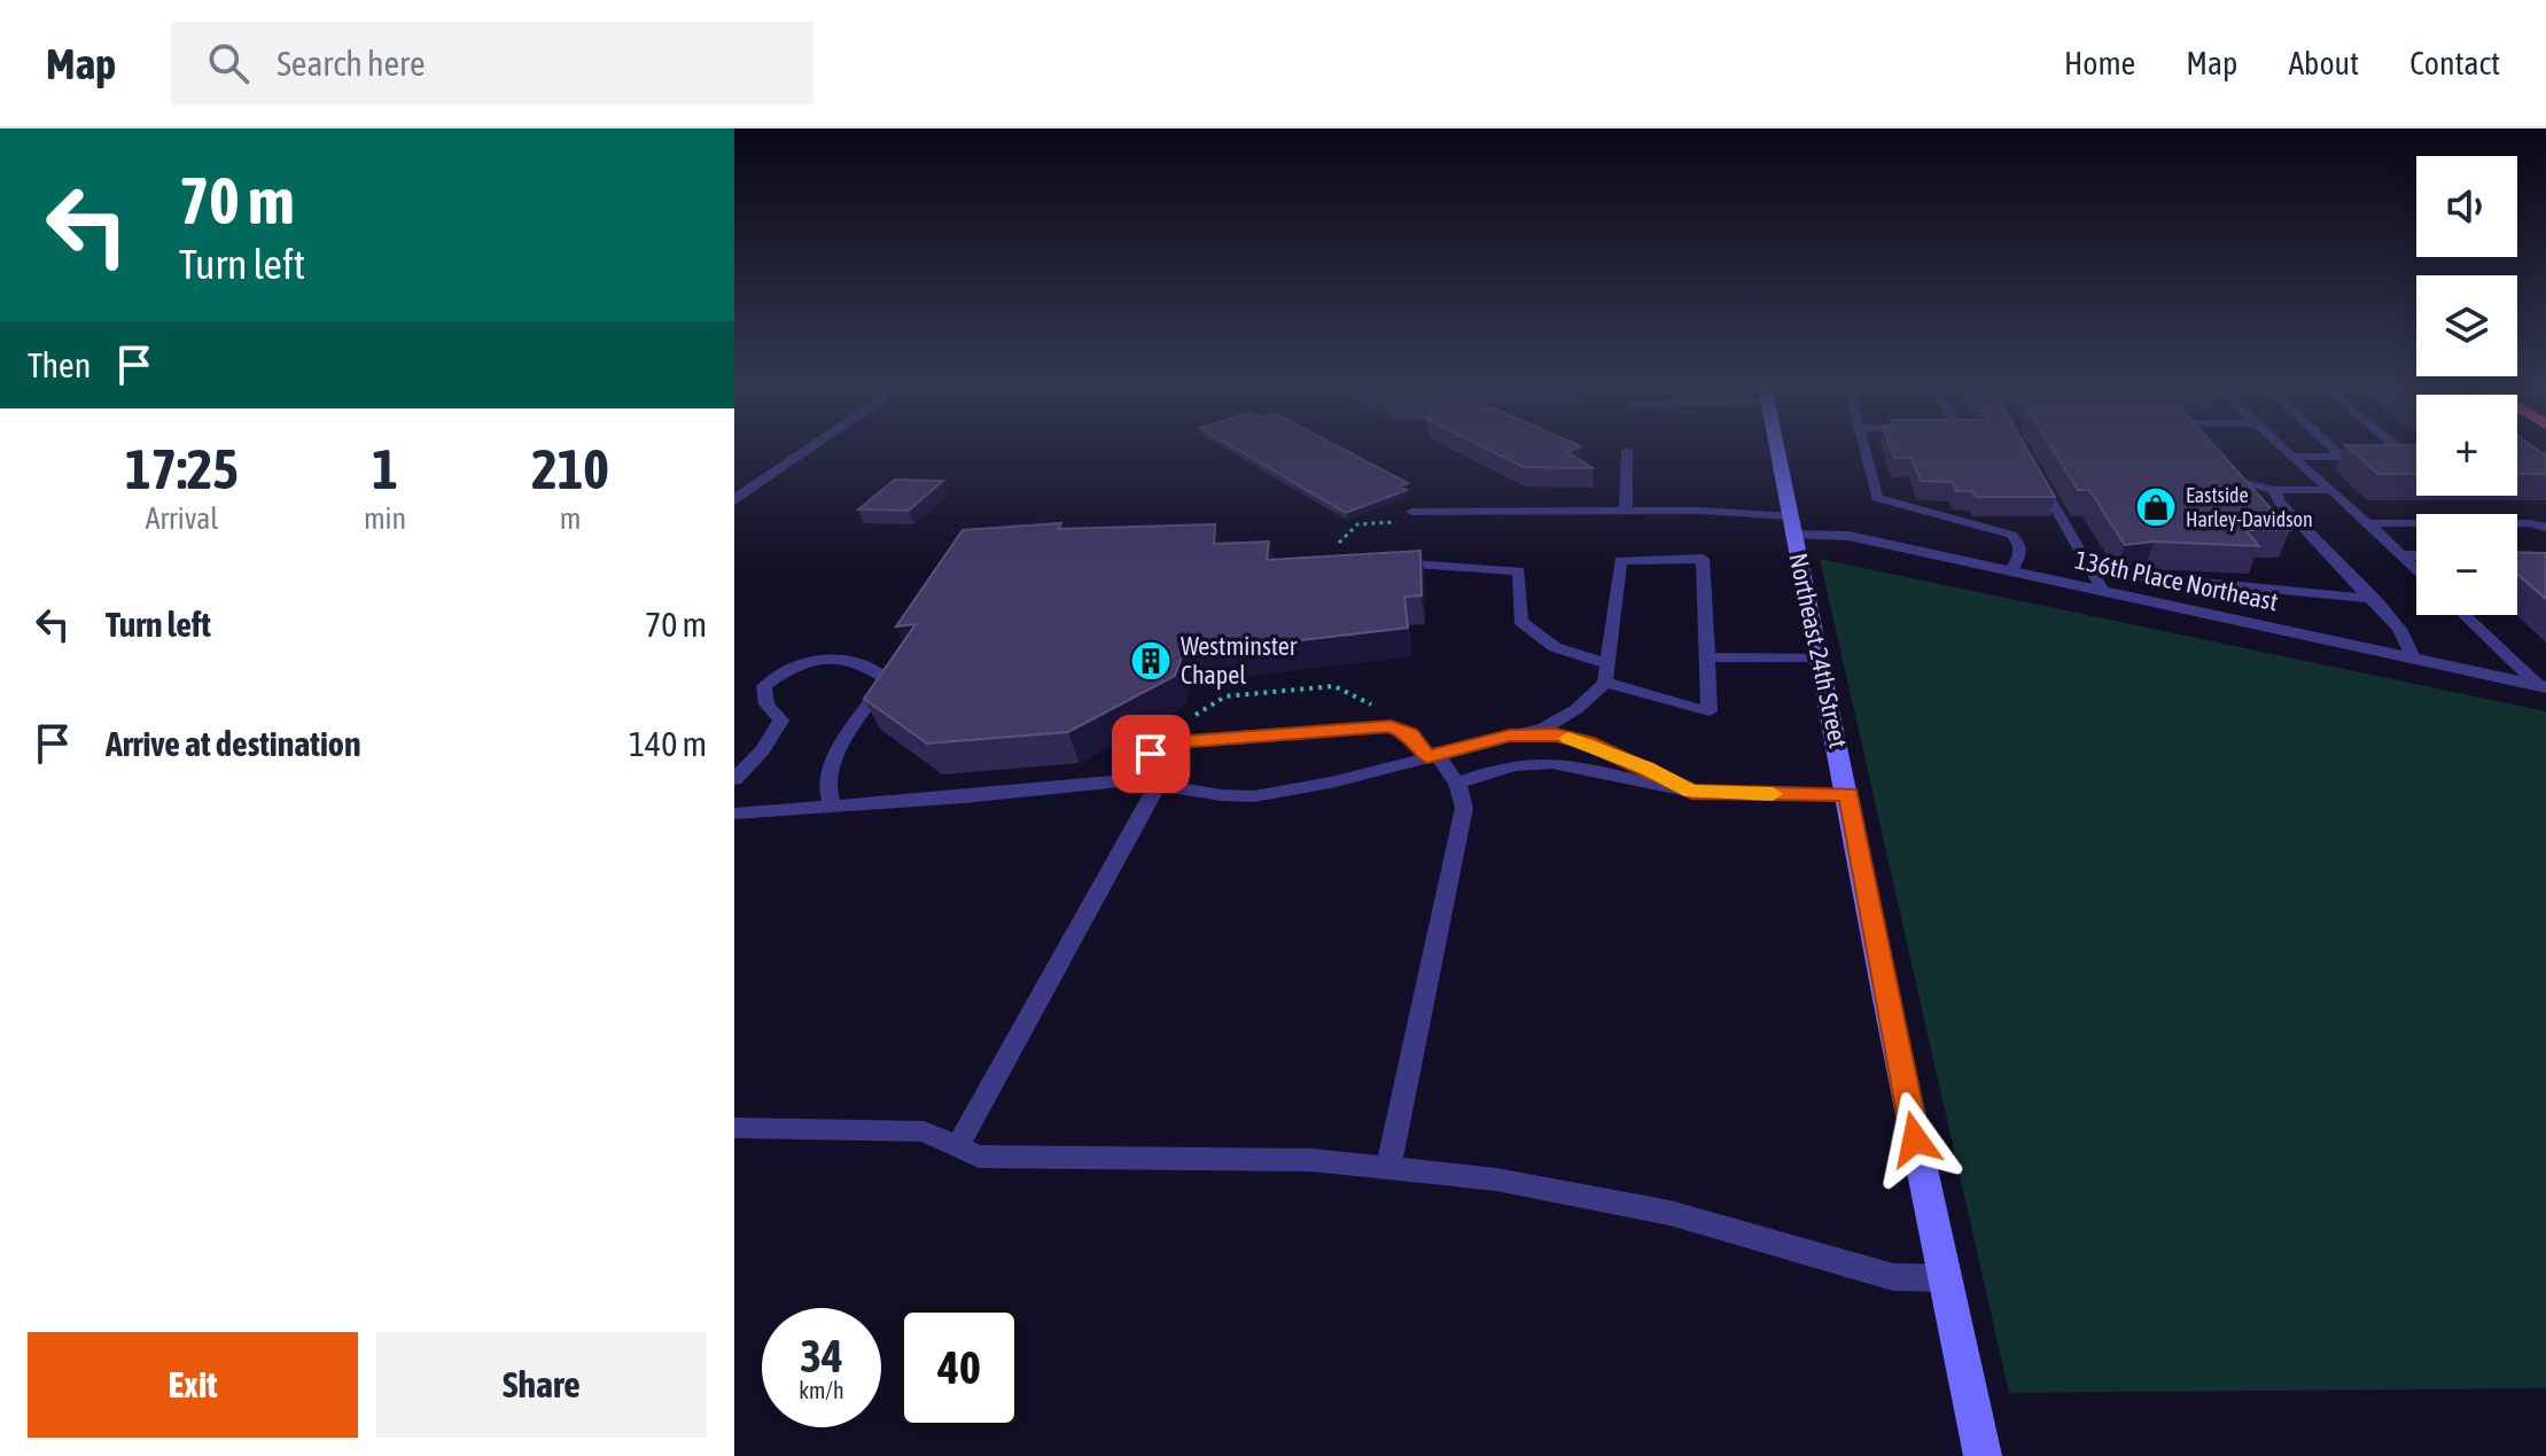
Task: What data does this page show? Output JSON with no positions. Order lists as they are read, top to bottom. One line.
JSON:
{"streets":{"street":["136th Place Northeast","Northeast 24th Street"]},"crossings":[["136th Place Northeast","Northeast 24th Street"]],"places":{"shop":["Eastside Harley-Davidson"],"building":["Westminster Chapel"]},"page":{"header":"Map","search":"Search here","nav":["Home","Map","About","Contact"],"turn":["70 m","Turn left"],"map_buttons":["+","−"],"then":"Then","eta":["17:25","Arrival","1","min","210","m"],"list":[{"name":"Turn left","value":"70 m"},{"name":"Arrive at destination","value":"140 m"}],"speed":"34 km/h","limit":"40","buttons":["Exit","Share"]}}
